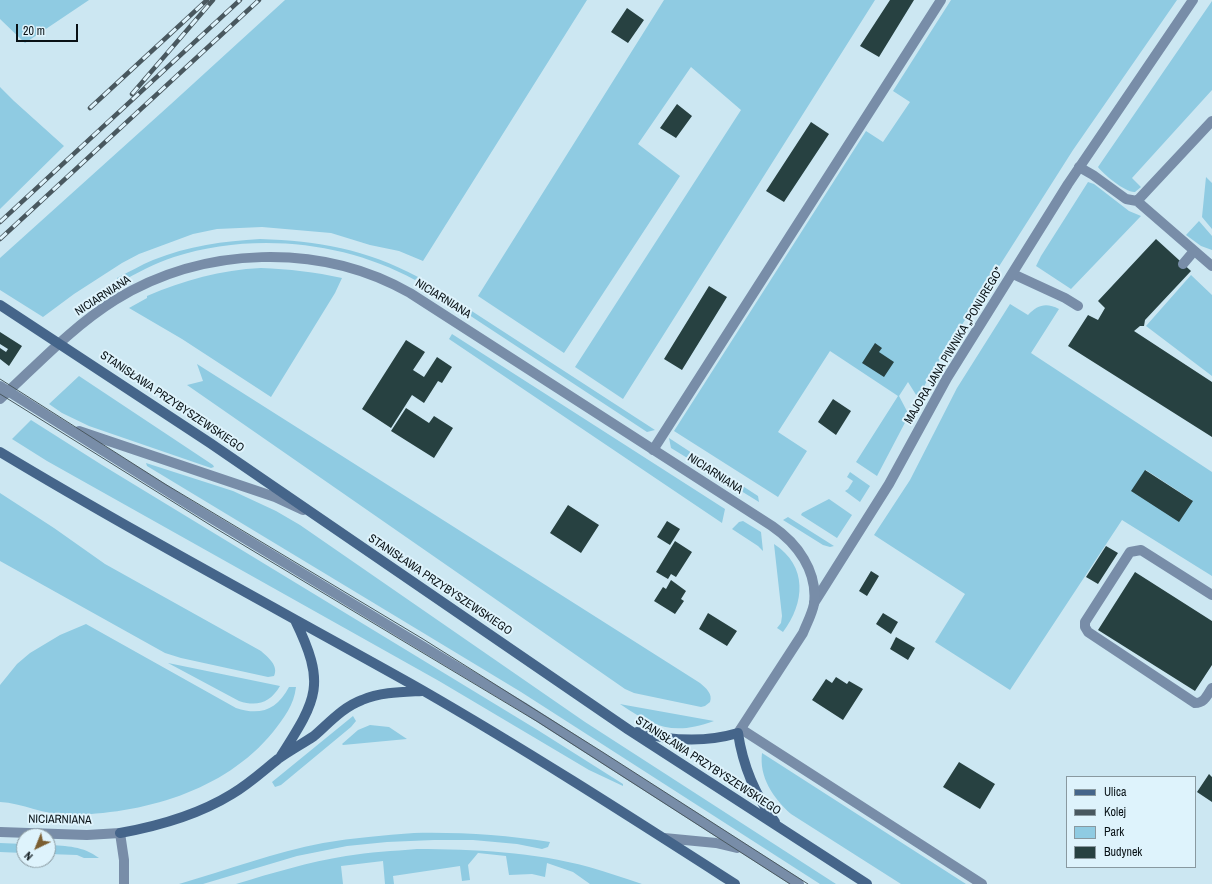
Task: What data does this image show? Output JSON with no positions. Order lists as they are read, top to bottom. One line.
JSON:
{"streets":{"main road":["STANISŁAWA PRZYBYSZEWSKIEGO"],"street":["NICIARNIANA","MAJORA JANA PIWNIKA „PONUREGO”"]},"crossings":[["NICIARNIANA","MAJORA JANA PIWNIKA „PONUREGO”"]],"legend":["Ulica","Kolej","Park","Budynek"],"scale_bar":"20 m","north":"bottom left"}
